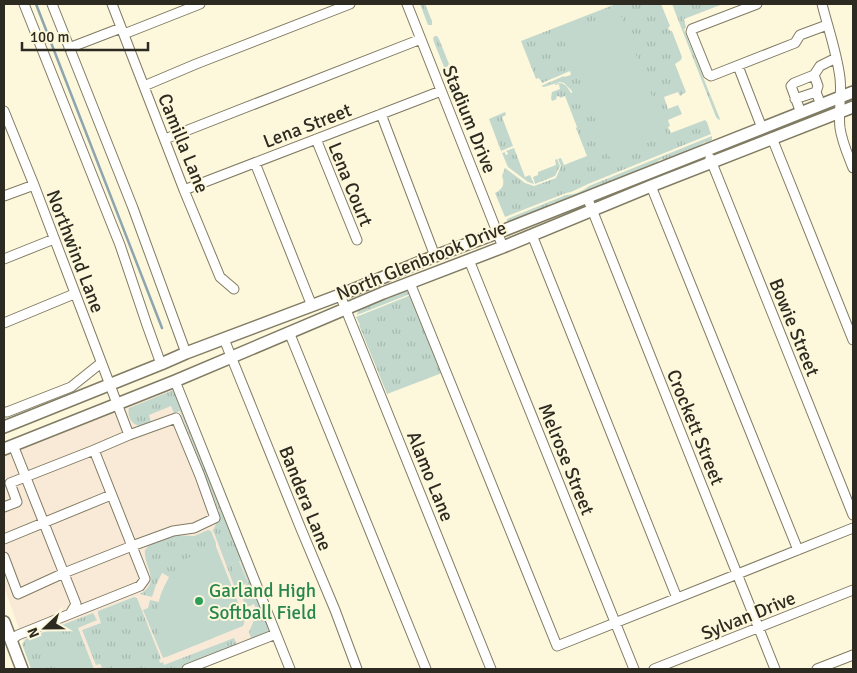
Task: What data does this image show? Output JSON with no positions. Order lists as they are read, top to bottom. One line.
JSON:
{"streets":{"main road":["North Glenbrook Drive"],"street":["Stadium Drive","Lena Street","Camilla Lane","Lena Court","Northwind Lane","Bowie Street","Crockett Street","Melrose Street","Alamo Lane","Bandera Lane","Sylvan Drive"]},"crossings":[["Stadium Drive","Lena Street"],["Stadium Drive","North Glenbrook Drive"],["Lena Street","Camilla Lane"],["Lena Street","Lena Court"],["Northwind Lane","North Glenbrook Drive"],["North Glenbrook Drive","Bowie Street"],["North Glenbrook Drive","Crockett Street"],["North Glenbrook Drive","Melrose Street"],["North Glenbrook Drive","Alamo Lane"],["North Glenbrook Drive","Bandera Lane"],["Crockett Street","Sylvan Drive"]],"places":["Garland High Softball Field"],"scale_bar":"100 m","north":"left"}
